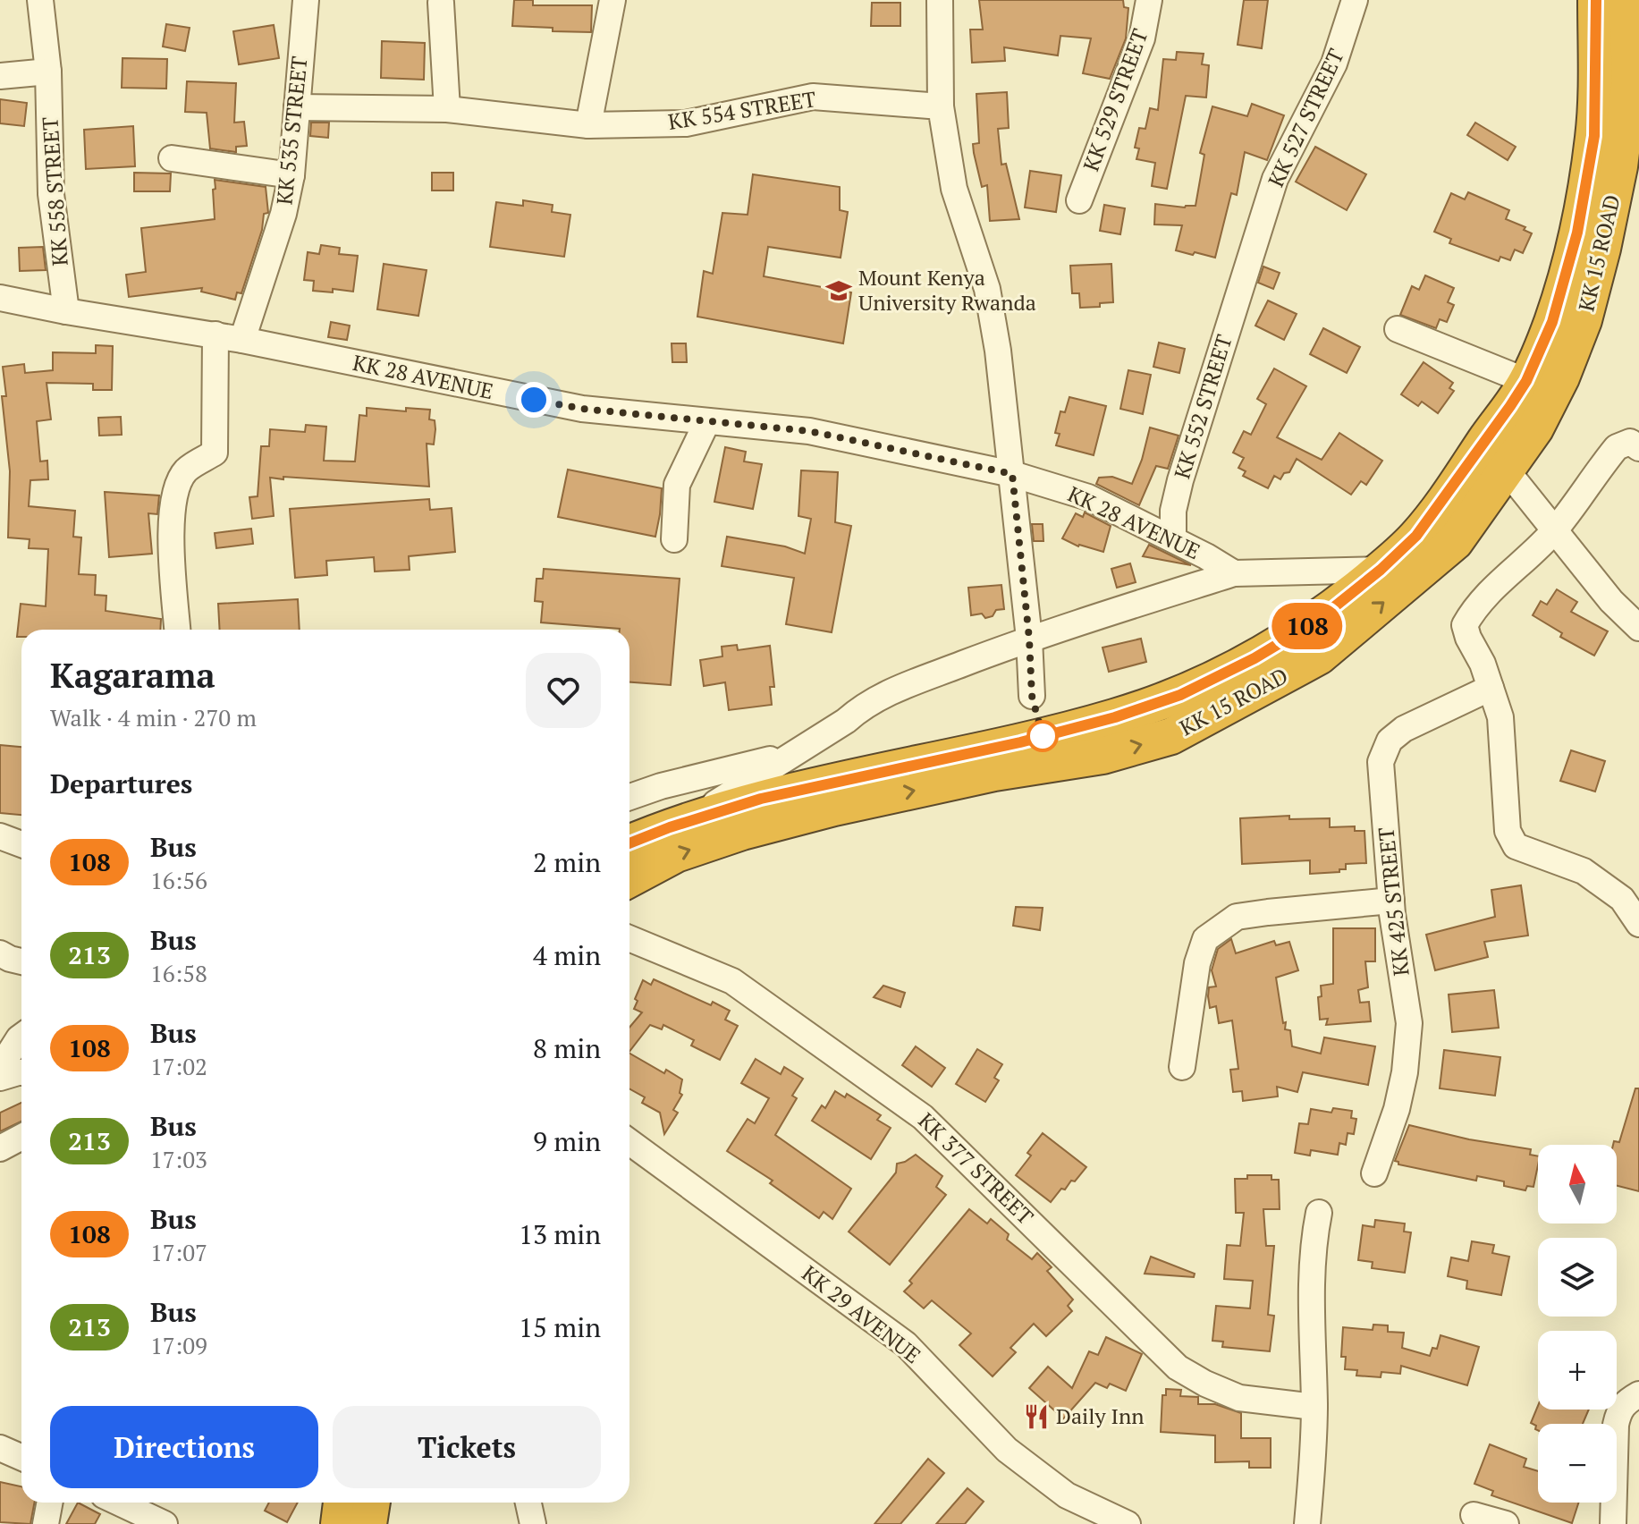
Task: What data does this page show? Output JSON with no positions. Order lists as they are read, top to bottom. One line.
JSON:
{"streets":{"highway":["KK 15 ROAD"],"street":["KK 529 STREET","KK 554 STREET","KK 527 STREET","KK 535 STREET","KK 558 STREET","KK 28 AVENUE","KK 552 STREET","KK 425 STREET","KK 377 STREET","KK 29 AVENUE"]},"crossings":[["KK 554 STREET","KK 535 STREET"],["KK 527 STREET","KK 552 STREET"],["KK 535 STREET","KK 28 AVENUE"],["KK 558 STREET","KK 28 AVENUE"],["KK 28 AVENUE","KK 552 STREET"]],"places":{"school or university":["Mount Kenya University Rwanda"],"restaurant":["Daily Inn"]},"lines":["bus line 108"],"north":"top","page":{"on_map":"108","heading":[["Kagarama","Walk · 4 min · 270 m"],"Departures"],"list":[{"mark":"108","name":"Bus","note":"16:56","value":"2 min"},{"mark":"213","name":"Bus","note":"16:58","value":"4 min"},{"mark":"108","name":"Bus","note":"17:02","value":"8 min"},{"mark":"213","name":"Bus","note":"17:03","value":"9 min"},{"mark":"108","name":"Bus","note":"17:07","value":"13 min"},{"mark":"213","name":"Bus","note":"17:09","value":"15 min"}],"map_buttons":["+","−"],"buttons":["Directions","Tickets"]}}
